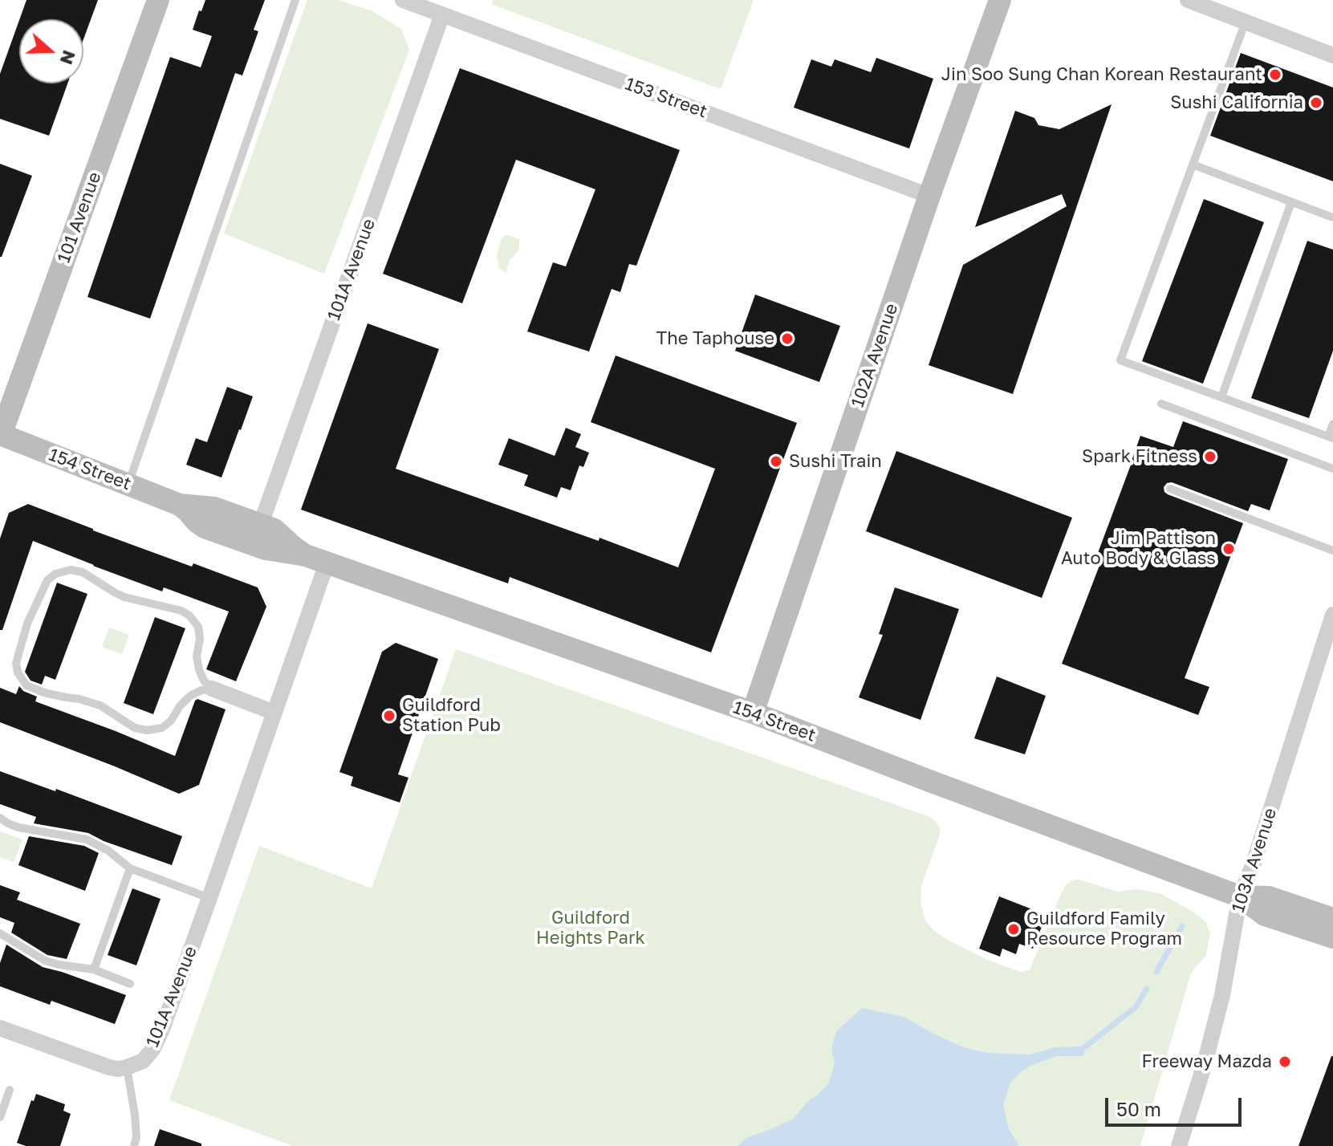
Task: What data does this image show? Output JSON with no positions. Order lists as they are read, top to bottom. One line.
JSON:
{"streets":{"main road":["101 Avenue","102A Avenue","154 Street"],"street":["153 Street","101A Avenue","103A Avenue"]},"crossings":[["153 Street","101A Avenue"],["153 Street","102A Avenue"],["101 Avenue","154 Street"],["101A Avenue","154 Street"],["102A Avenue","154 Street"],["154 Street","103A Avenue"]],"parks":["Guildford Heights Park"],"places":["Jin Soo Sung Chan Korean Restaurant","Sushi California","The Taphouse","Spark Fitness","Sushi Train","Jim Pattison Auto Body & Glass","Guildford Station Pub","Guildford Family Resource Program","Freeway Mazda"],"scale_bar":"50 m","north":"right"}
